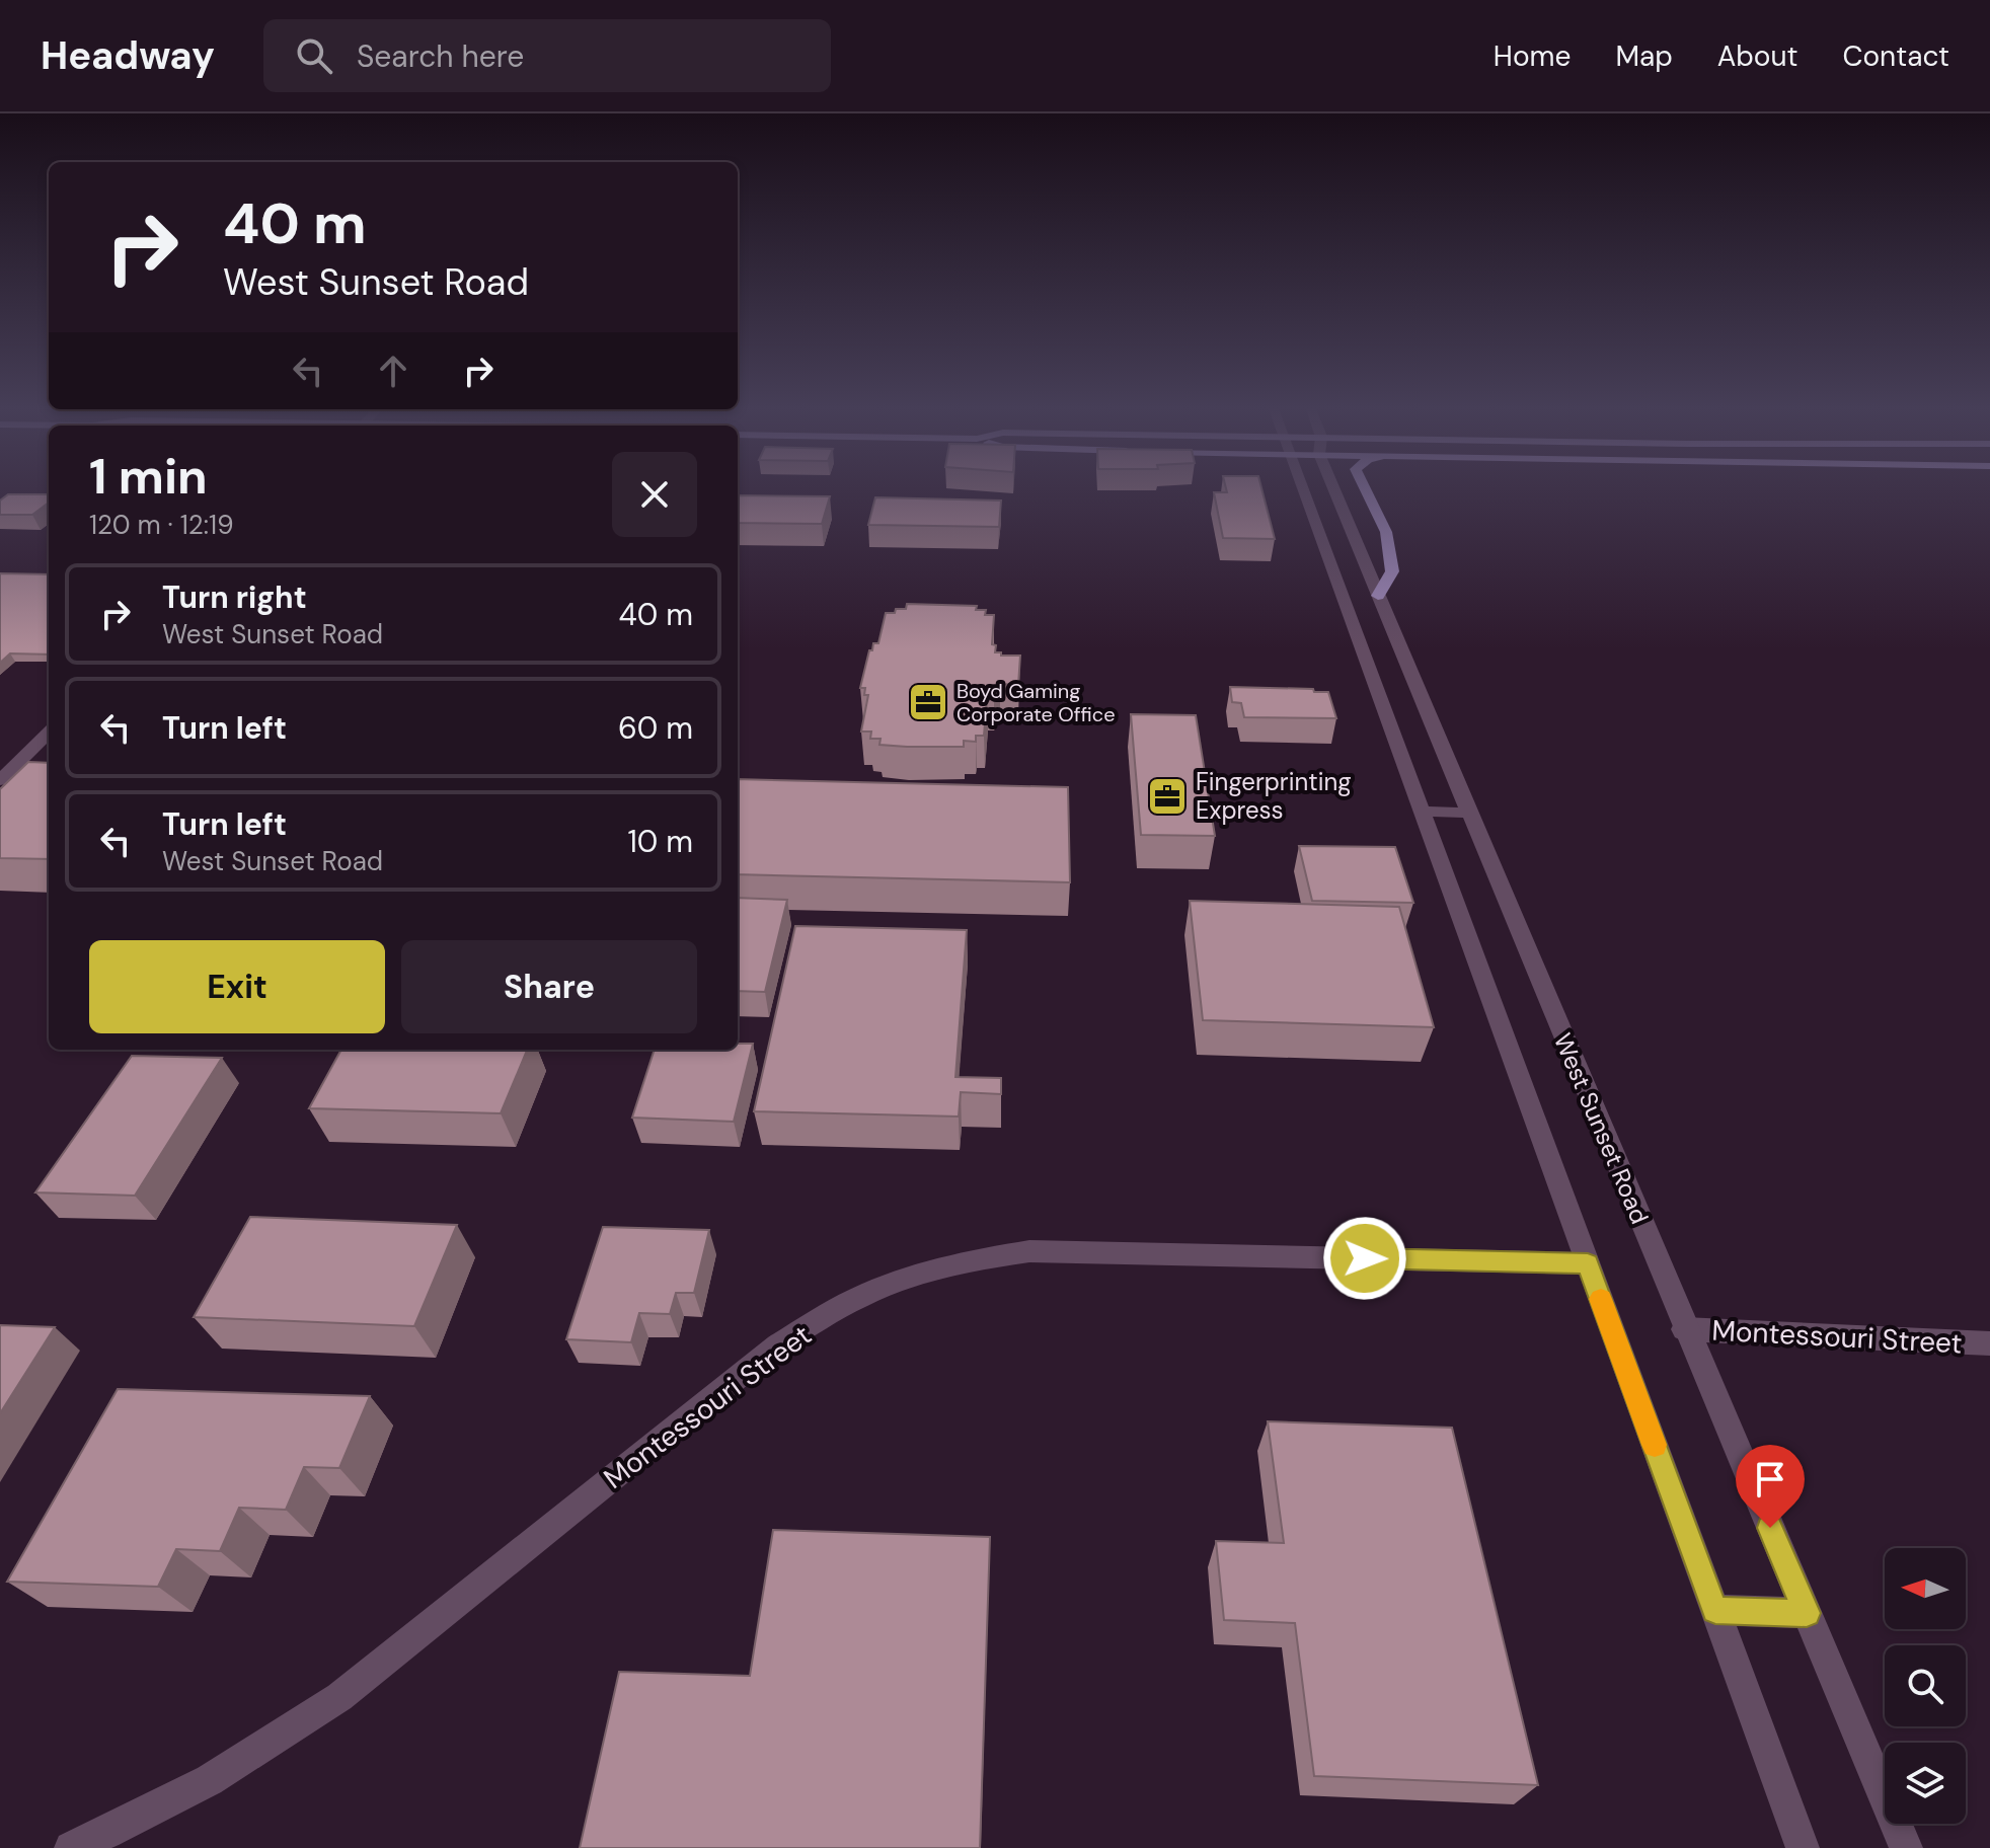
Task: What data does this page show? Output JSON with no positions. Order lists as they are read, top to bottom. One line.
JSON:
{"streets":{"main road":["West Sunset Road","Montessouri Street"]},"crossings":[["West Sunset Road","Montessouri Street"]],"places":{"office":["Boyd Gaming Corporate Office","Fingerprinting Express"]},"north":"left","page":{"header":"Headway","search":"Search here","nav":["Home","Map","About","Contact"],"turn":["40 m","West Sunset Road"],"heading":["1 min","120 m · 12:19"],"list":[{"name":"Turn right","note":"West Sunset Road","value":"40 m"},{"name":"Turn left","value":"60 m"},{"name":"Turn left","note":"West Sunset Road","value":"10 m"}],"buttons":["Exit","Share"]}}
